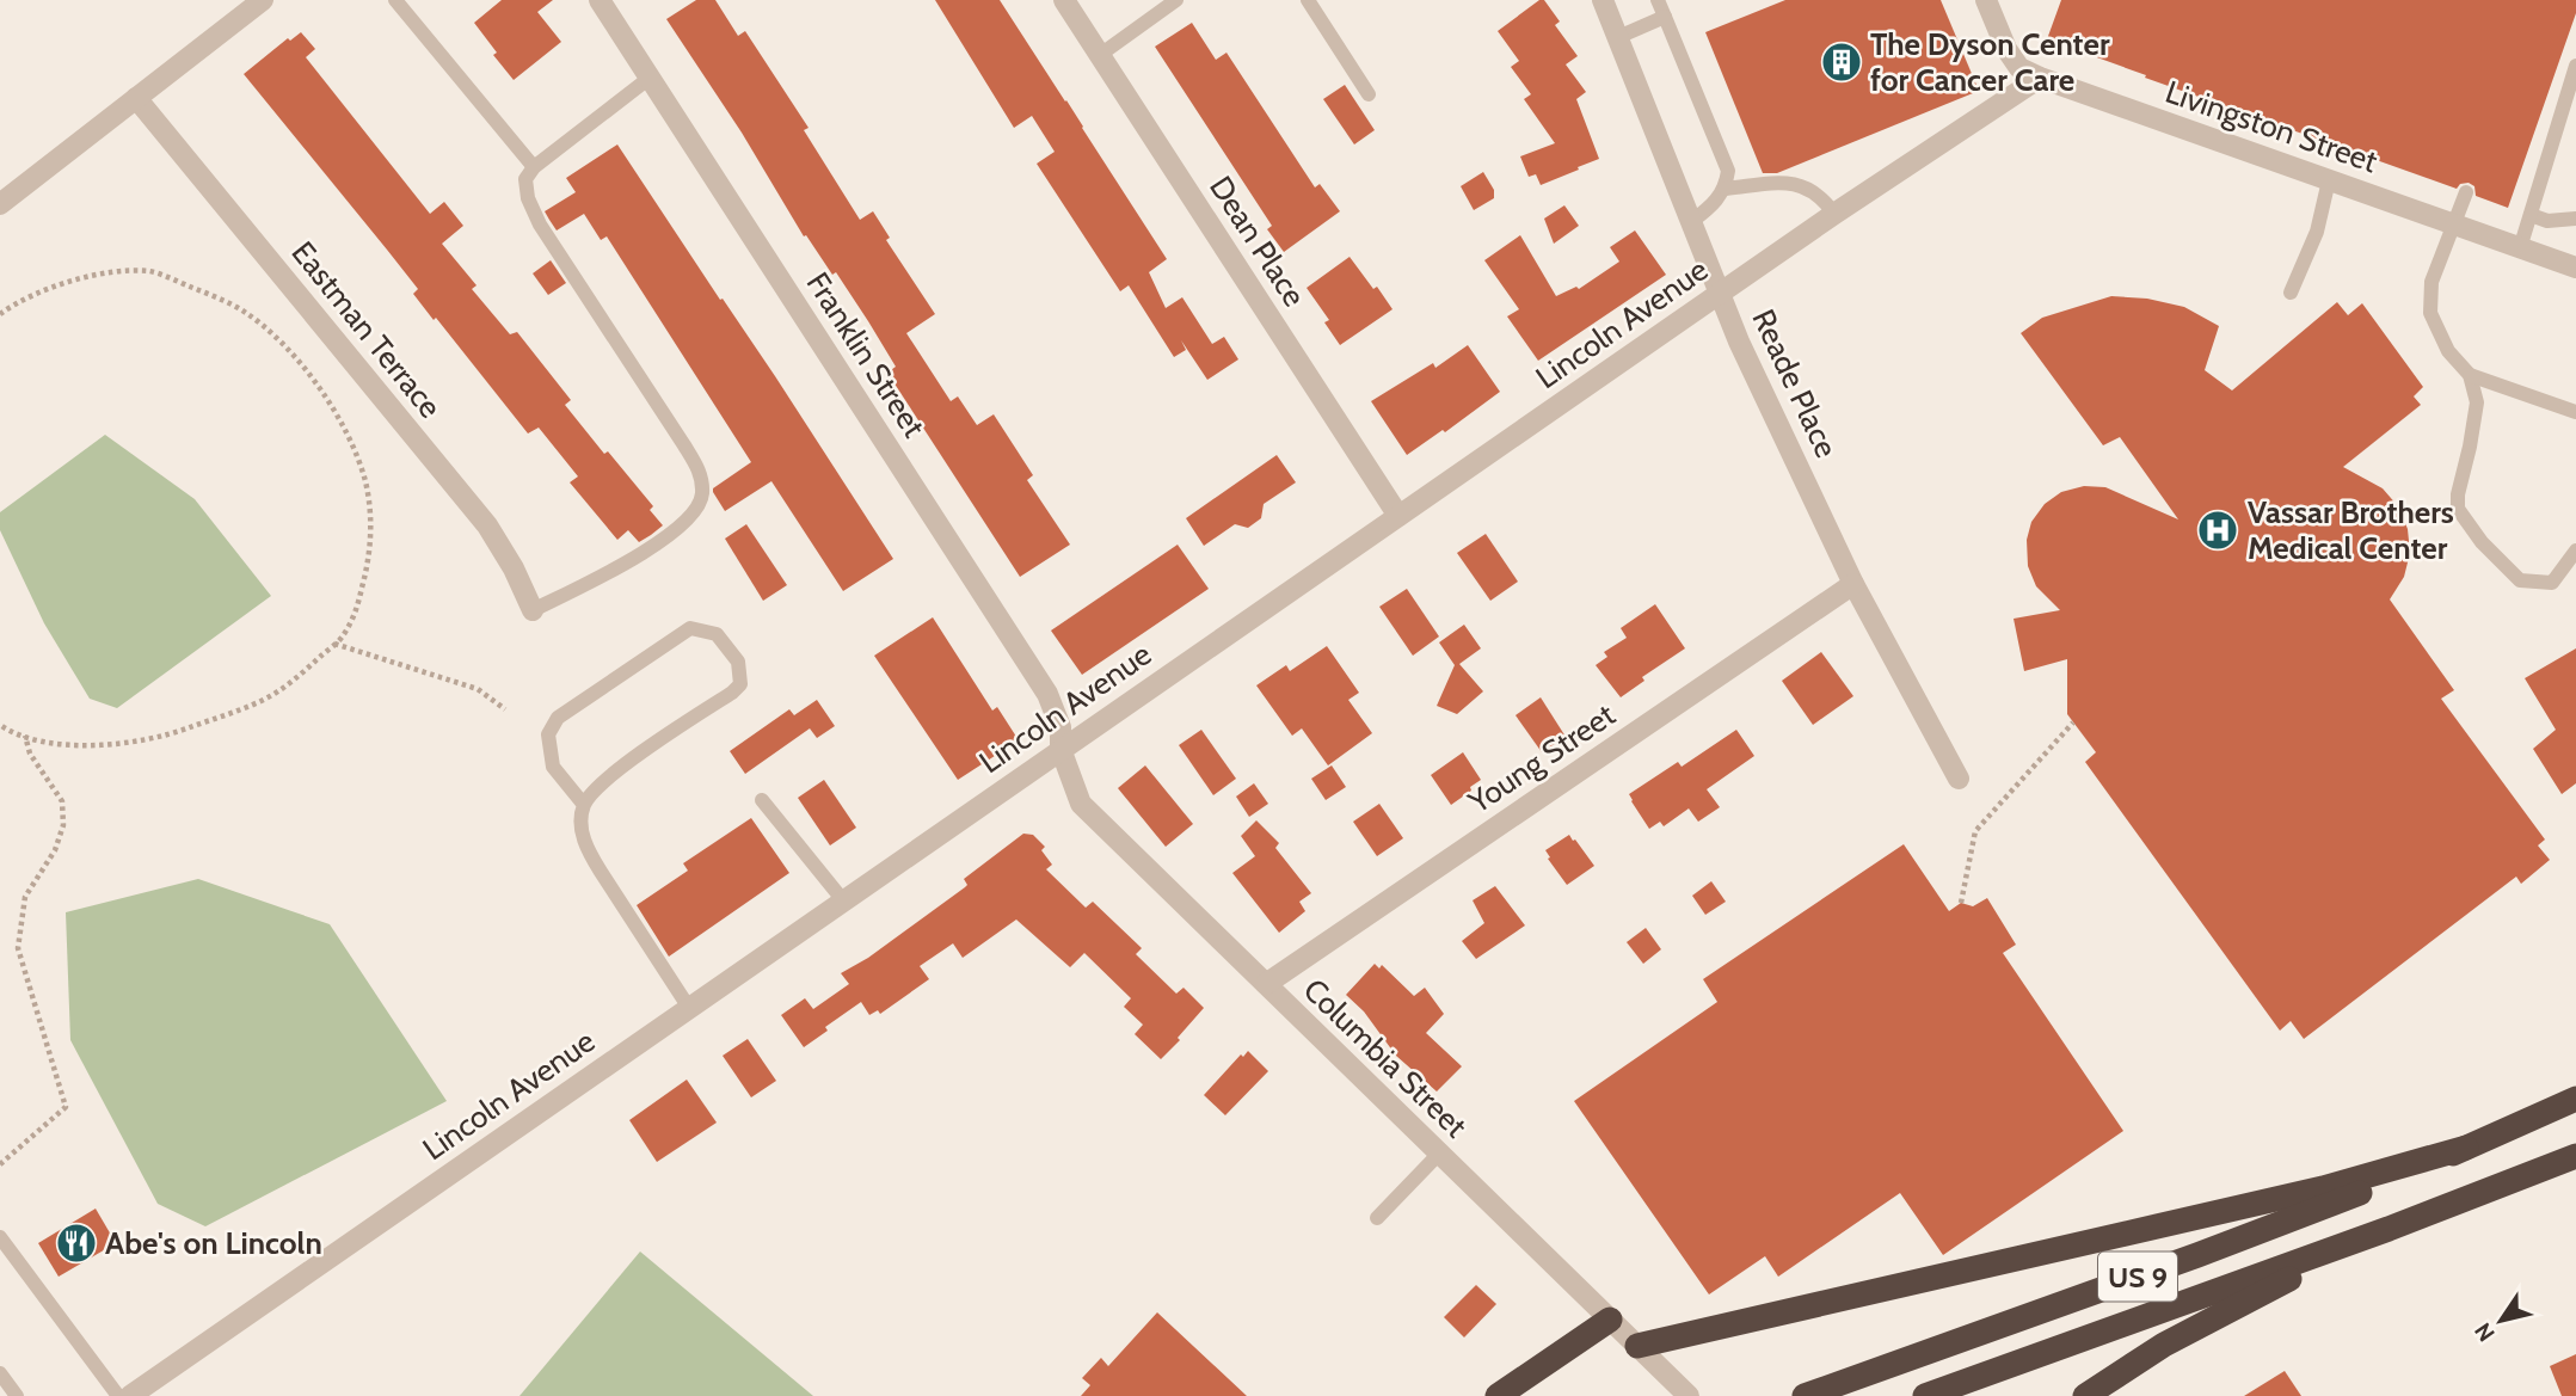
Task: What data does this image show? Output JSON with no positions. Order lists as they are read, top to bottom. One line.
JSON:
{"streets":{"highway":["US 9"],"street":["Livingston Street","Dean Place","Lincoln Avenue","Eastman Terrace","Franklin Street","Reade Place","Young Street","Columbia Street"]},"crossings":[["Livingston Street","Lincoln Avenue"],["Dean Place","Lincoln Avenue"],["Lincoln Avenue","Franklin Street"],["Lincoln Avenue","Reade Place"],["Lincoln Avenue","Columbia Street"],["Franklin Street","Columbia Street"],["Reade Place","Young Street"],["Young Street","Columbia Street"]],"places":{"building":["The Dyson Center for Cancer Care"],"hospital":["Vassar Brothers Medical Center"],"restaurant":["Abe's on Lincoln"]},"north":"bottom left"}
